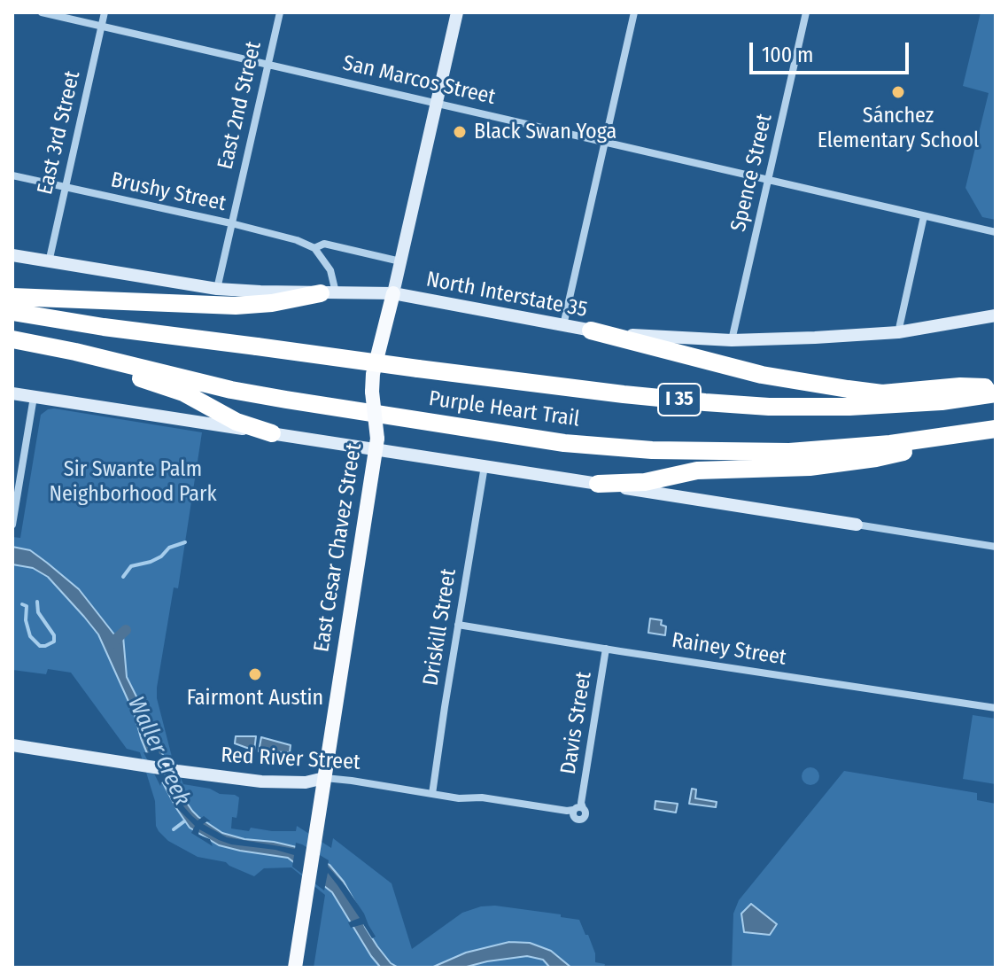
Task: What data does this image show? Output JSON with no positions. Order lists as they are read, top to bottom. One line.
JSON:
{"streets":{"highway":["I 35","Purple Heart Trail"],"main road":["North Interstate 35","East Cesar Chavez Street","Red River Street"],"street":["San Marcos Street","East 2nd Street","East 3rd Street","Spence Street","Brushy Street","Driskill Street","Rainey Street","Davis Street"]},"crossings":[["San Marcos Street","East 2nd Street"],["San Marcos Street","East 3rd Street"],["San Marcos Street","Spence Street"],["San Marcos Street","East Cesar Chavez Street"],["East 2nd Street","Brushy Street"],["East 2nd Street","North Interstate 35"],["East 3rd Street","Brushy Street"],["East 3rd Street","North Interstate 35"],["Spence Street","North Interstate 35"],["Brushy Street","East Cesar Chavez Street"],["North Interstate 35","East Cesar Chavez Street"],["East Cesar Chavez Street","Red River Street"],["Driskill Street","Rainey Street"],["Driskill Street","Red River Street"],["Rainey Street","Davis Street"],["Davis Street","Red River Street"]],"water":["Waller Creek"],"parks":["Sir Swante Palm Neighborhood Park"],"places":["Sánchez Elementary School","Black Swan Yoga","Fairmont Austin"],"scale_bar":"100 m"}
